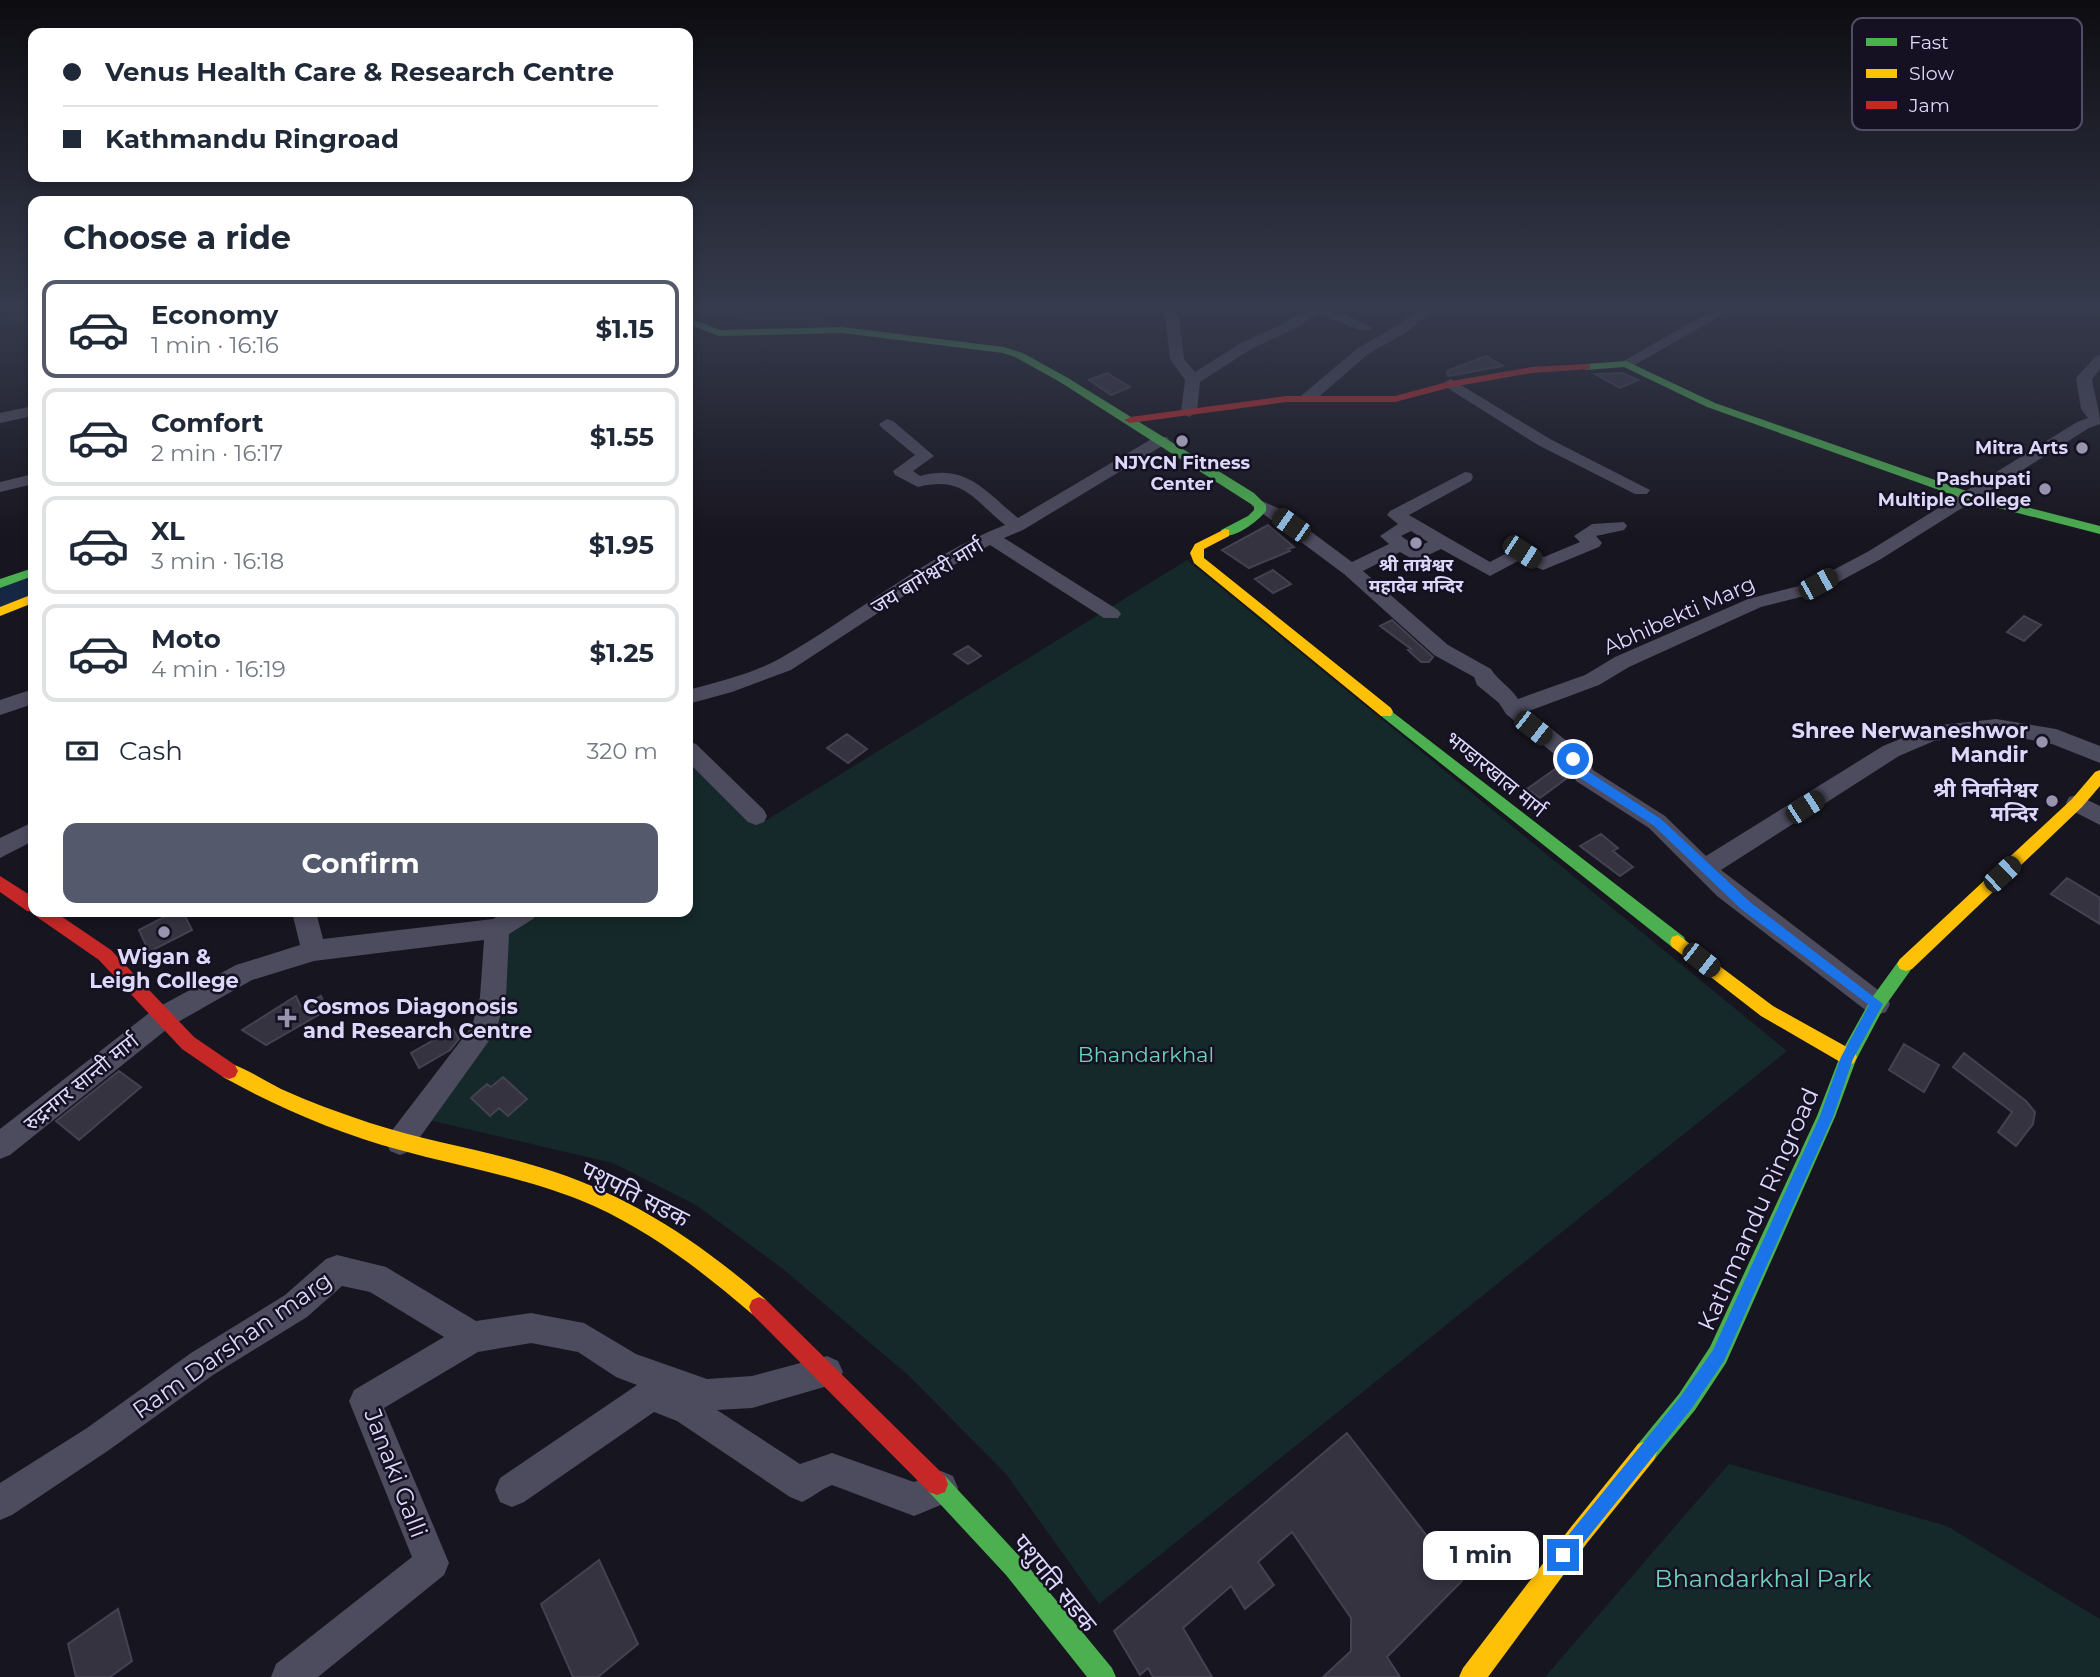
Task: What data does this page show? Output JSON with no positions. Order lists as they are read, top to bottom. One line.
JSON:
{"streets":{"main road":["भण्डारखाल मार्ग","पशुपति सडक","Kathmandu Ringroad"],"street":["जय बागेश्वरी मार्ग","Abhibekti Marg","रुद्रनगर सान्ती मार्ग","Ram Darshan marg","Janaki Galli"]},"crossings":[["भण्डारखाल मार्ग","Kathmandu Ringroad"],["रुद्रनगर सान्ती मार्ग","पशुपति सडक"],["पशुपति सडक","Janaki Galli"],["Ram Darshan marg","Janaki Galli"]],"parks":["Bhandarkhal","Bhandarkhal Park"],"places":{"other":["NJYCN Fitness Center","Mitra Arts","Pashupati Multiple College","श्री ताम्रेश्वर महादेव मन्दिर","Shree Nerwaneshwor Mandir","श्री निर्वानेश्वर मन्दिर","Wigan & Leigh College"],"health":["Cosmos Diagonosis and Research Centre"]},"legend":["Fast","Slow","Jam"],"page":{"banner":["Venus Health Care & Research Centre","Kathmandu Ringroad"],"heading":"Choose a ride","list":[{"name":"Economy","note":"1 min · 16:16","value":"$1.15"},{"name":"Comfort","note":"2 min · 16:17","value":"$1.55"},{"name":"XL","note":"3 min · 16:18","value":"$1.95"},{"name":"Moto","note":"4 min · 16:19","value":"$1.25"}],"pay":["Cash","320 m"],"buttons":"Confirm","bubble":"1 min"}}
